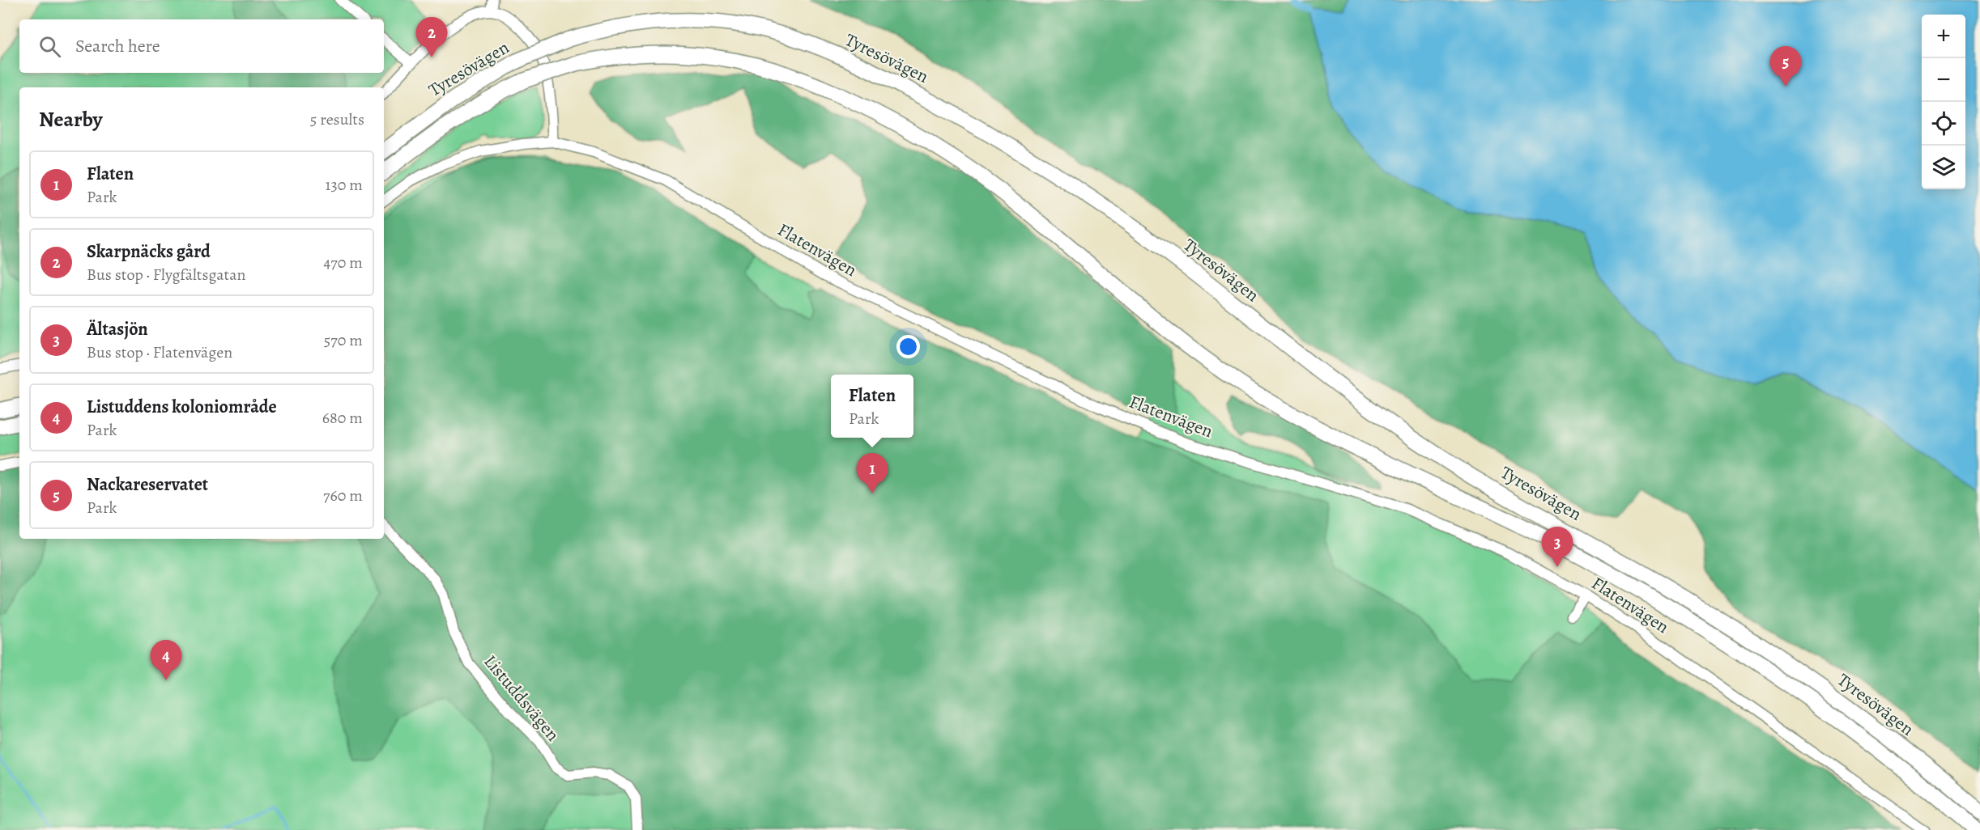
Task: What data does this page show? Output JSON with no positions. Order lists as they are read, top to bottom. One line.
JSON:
{"streets":{"highway":["Tyresövägen"],"street":["Flatenvägen","Listuddsvägen"]},"page":{"map_buttons":["+","−"],"pins":["2","5","1","3","4"],"search":"Search here","heading":["Nearby","5 results"],"list":[{"mark":"1","name":"Flaten","note":"Park","value":"130 m"},{"mark":"2","name":"Skarpnäcks gård","note":"Bus stop · Flygfältsgatan","value":"470 m"},{"mark":"3","name":"Ältasjön","note":"Bus stop · Flatenvägen","value":"570 m"},{"mark":"4","name":"Listuddens koloniområde","note":"Park","value":"680 m"},{"mark":"5","name":"Nackareservatet","note":"Park","value":"760 m"}],"popup":["Flaten","Park"]}}
